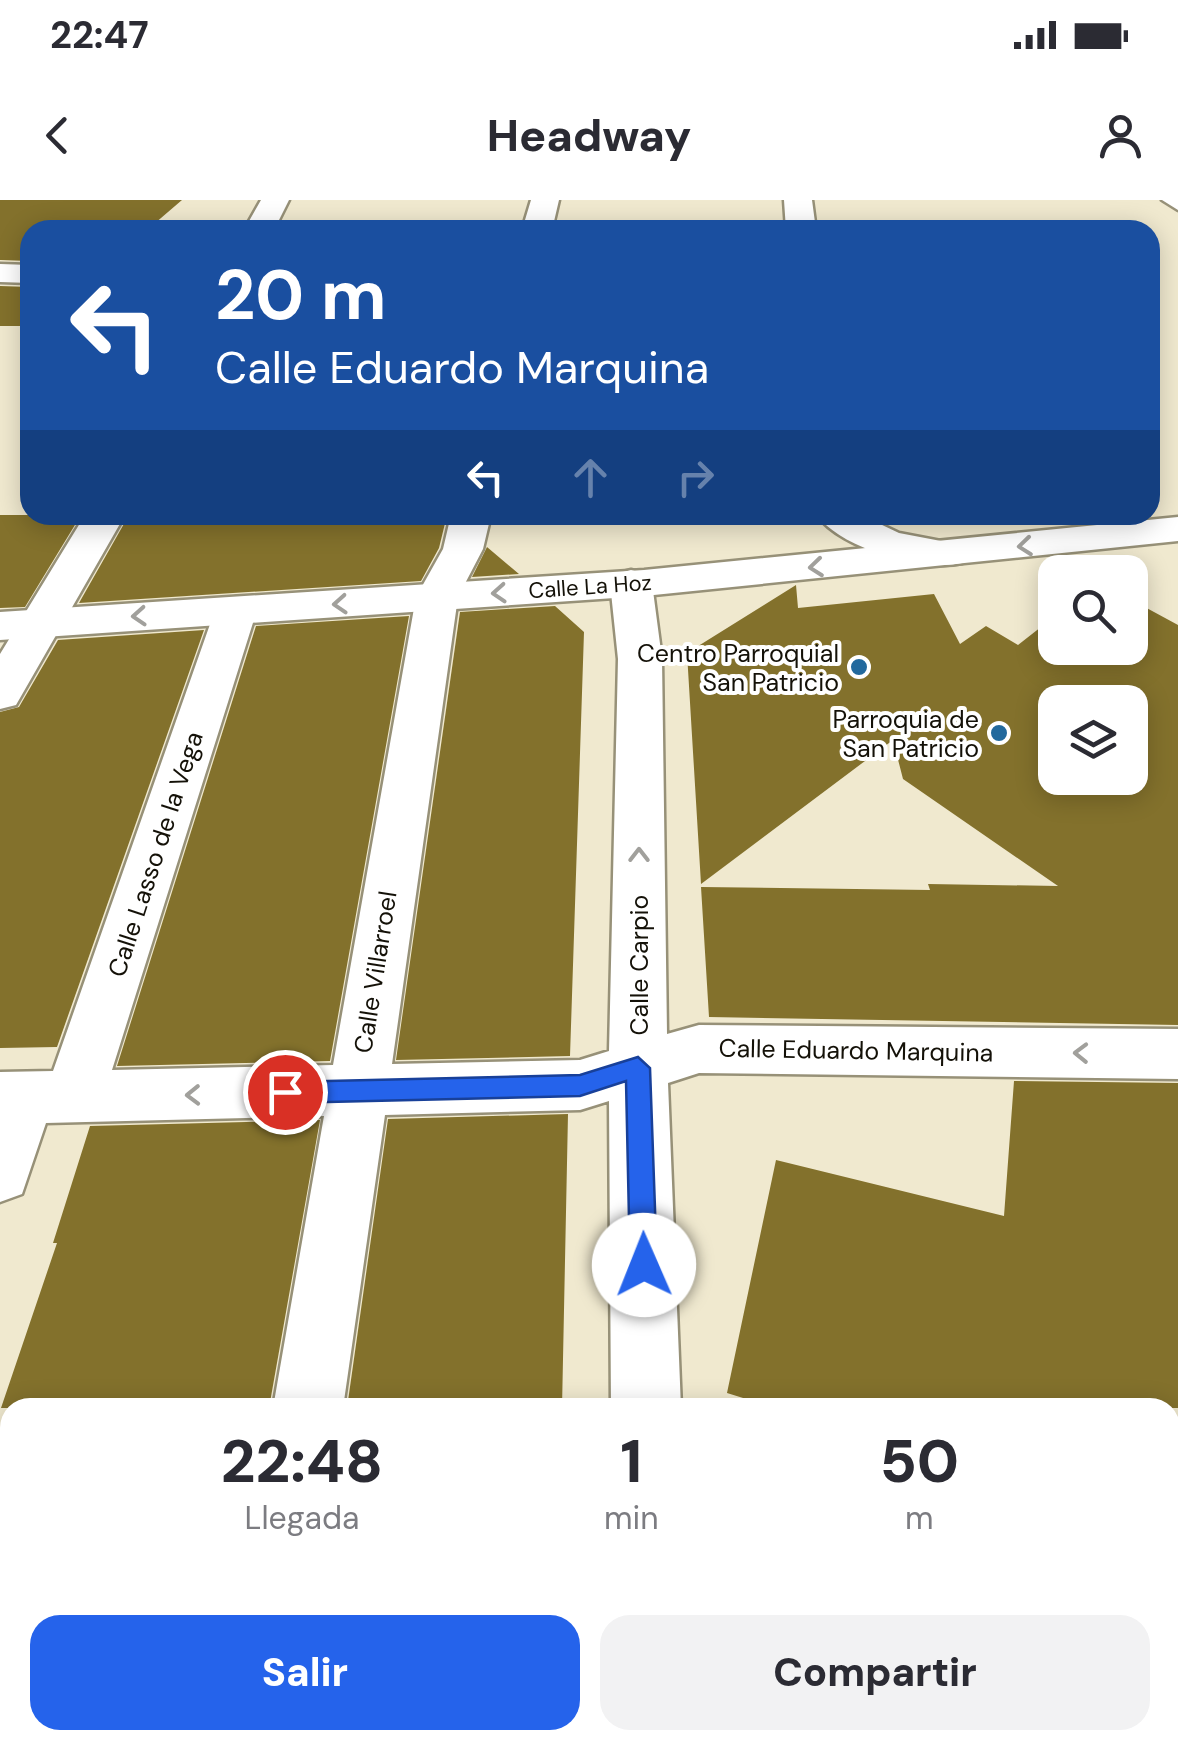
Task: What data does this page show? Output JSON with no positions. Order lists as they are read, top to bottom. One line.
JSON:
{"streets":{"street":["Calle La Hoz","Calle Lasso de la Vega","Calle Carpio","Calle Villarroel","Calle Eduardo Marquina"]},"crossings":[["Calle La Hoz","Calle Lasso de la Vega"],["Calle La Hoz","Calle Carpio"],["Calle La Hoz","Calle Villarroel"],["Calle Lasso de la Vega","Calle Eduardo Marquina"],["Calle Carpio","Calle Eduardo Marquina"],["Calle Villarroel","Calle Eduardo Marquina"]],"one_way":["Calle La Hoz","Calle Carpio","Calle Eduardo Marquina"],"places":["Centro Parroquial San Patricio","Parroquia de San Patricio"],"page":{"status":"22:47","header":"Headway","turn":["20 m","Calle Eduardo Marquina"],"eta":["22:48","Llegada","1","min","50","m"],"buttons":["Salir","Compartir"]}}
